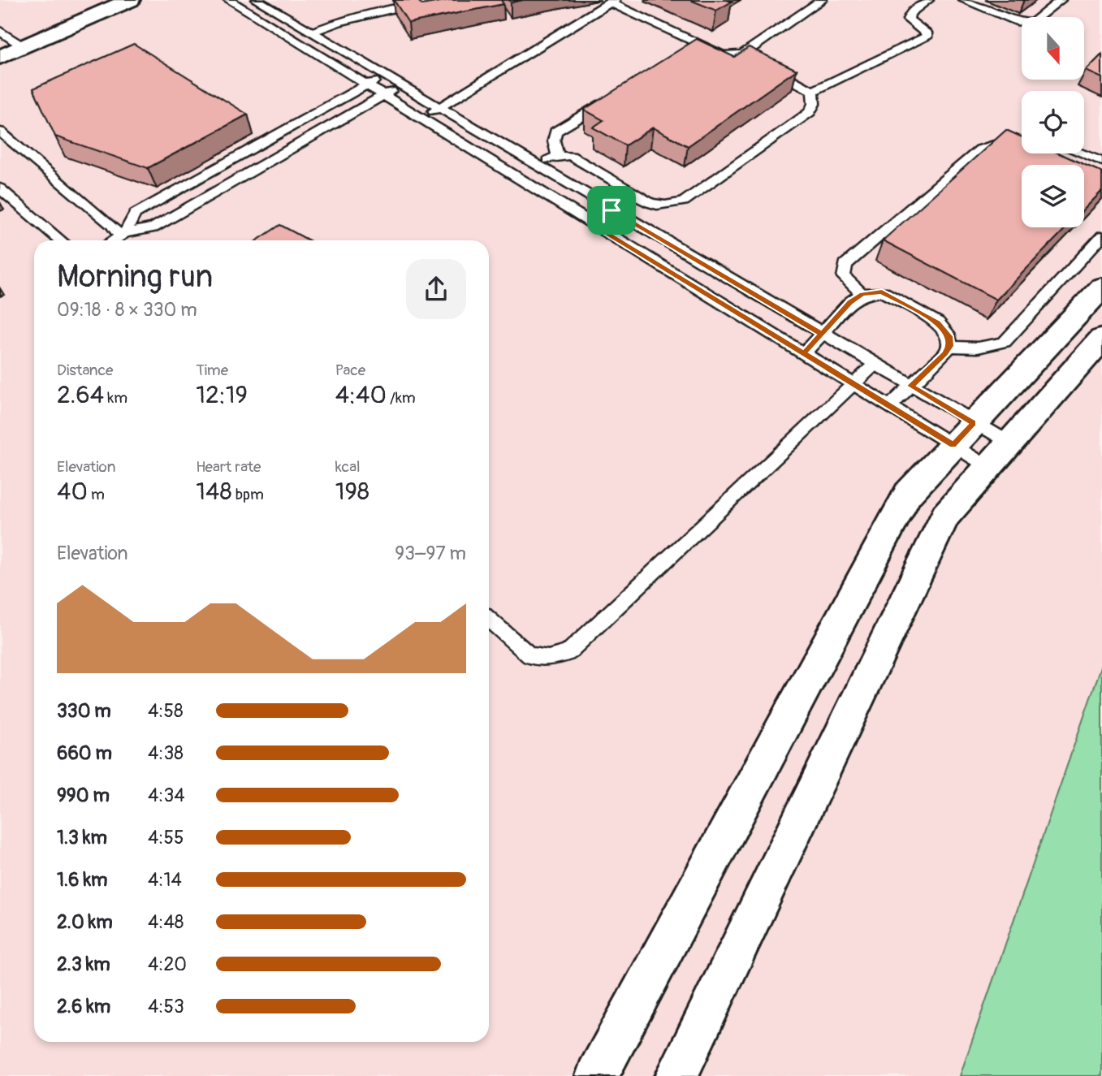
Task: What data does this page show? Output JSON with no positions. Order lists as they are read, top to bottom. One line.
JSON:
{"north":"bottom","page":{"heading":["Morning run","09:18 · 8 × 330 m"],"stats":[["Distance","2.64 km"],["Time","12:19"],["Pace","4:40 /km"],["Elevation","40 m"],["Heart rate","148 bpm"],["kcal","198"]],"chart":["Elevation","93–97 m"],"list":[{"name":"330 m","note":"4:58"},{"name":"660 m","note":"4:38"},{"name":"990 m","note":"4:34"},{"name":"1.3 km","note":"4:55"},{"name":"1.6 km","note":"4:14"},{"name":"2.0 km","note":"4:48"},{"name":"2.3 km","note":"4:20"},{"name":"2.6 km","note":"4:53"}]}}
